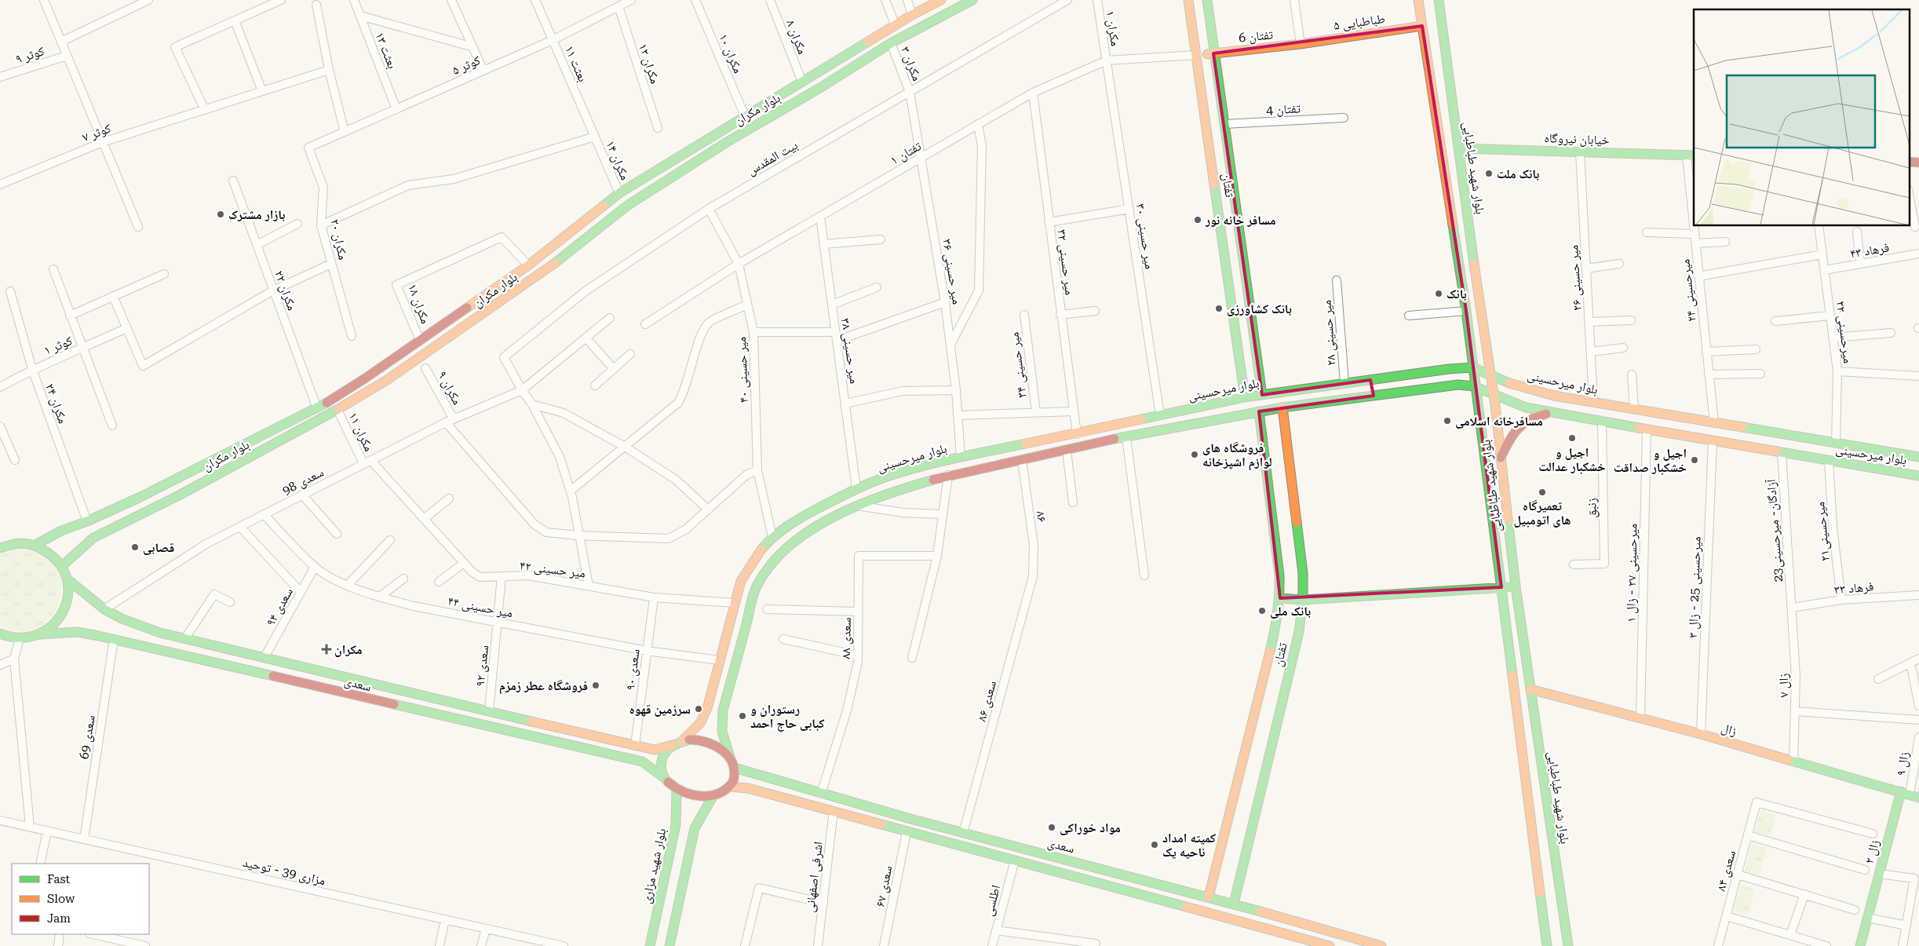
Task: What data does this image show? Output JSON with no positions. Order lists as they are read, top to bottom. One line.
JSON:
{"streets":{"main road":["طباطبایی ۵","تفتان 6","بلوار مکران","خیابان نیروگاه","بلوار شهید طباطبایی","تفتان","بلوار میرحسینی","سعدی","زال","زال ۲","بلوار شهید مزاری"],"street":["مکران ۱","مکران ۸","بعثت ۱۳","مکران ۱۰","کوثر ۹","بعثت ۱۱","مکران ۱۲","مکران ۳","کوثر ۵","تفتان 4","کوثر ۷","تفتان ۱","بیت المقدس","مکران ۱۴","میر حسینی ۳۰","مکران ۲۰","فرهاد ۴۳","میر حسینی ۳۲","میر حسینی ۳۶","میر حسینی ۲۶","مکران ۲۲","میرحسینی ۲۴","مکران ۱۸","میرحسینی ۲۲","میر حسینی ۲۸","کوثر ۱","میر حسینی ۳۸","میر حسینی ۳۴","میر حسینی ۴۰","مکران ۹","مکران ۲۴","مکران ۱۱","سعدی 98","زنبق","۸۶","آزادگان- میرحسینی23","میرحسینی۲۱","میر حسینی ۴۲","میرحسینی ۲۷ - زال ۱","میرحسینی 25 - زال ۳","فرهاد ۳۳","سعدی ۹۴","میر حسینی ۴۴","سعدی ۸۸","سعدی ۹۲","سعدی ۹۰","زال ۷","سعدی ۸۶","سعدی 69","زال ۹","سعدی ۸۴","مزاری 39 - توحید","اشرفی اصفهانی","سعدی ۶۷","اطلسی"]},"crossings":[["طباطبایی ۵","تفتان 6"],["طباطبایی ۵","بلوار شهید طباطبایی"],["مکران ۱","تفتان ۱"],["مکران ۱","میر حسینی ۳۰"],["تفتان 6","تفتان ۱"],["تفتان 6","تفتان"],["مکران ۸","بلوار مکران"],["بعثت ۱۳","کوثر ۵"],["مکران ۱۰","بلوار مکران"],["بعثت ۱۱","کوثر ۵"],["بعثت ۱۱","مکران ۱۴"],["مکران ۱۲","کوثر ۵"],["مکران ۳","بلوار مکران"],["مکران ۳","بیت المقدس"],["مکران ۳","میر حسینی ۳۶"],["کوثر ۵","مکران ۲۰"],["بلوار مکران","مکران ۱۴"],["بلوار مکران","مکران ۲۲"],["بلوار مکران","مکران ۱۸"],["بلوار مکران","مکران ۲۴"],["بلوار مکران","مکران ۱۱"],["تفتان 4","تفتان"],["خیابان نیروگاه","بلوار شهید طباطبایی"],["خیابان نیروگاه","میر حسینی ۲۶"],["خیابان نیروگاه","میرحسینی ۲۴"],["تفتان ۱","تفتان"],["تفتان ۱","میر حسینی ۳۰"],["تفتان ۱","میر حسینی ۳۲"],["تفتان ۱","میر حسینی ۳۶"],["تفتان ۱","میر حسینی ۳۸"],["تفتان ۱","میر حسینی ۴۰"],["بیت المقدس","میر حسینی ۳۶"],["بیت المقدس","میر حسینی ۴۰"],["بیت المقدس","سعدی 98"],["بلوار شهید طباطبایی","بلوار میرحسینی"],["بلوار شهید طباطبایی","زال"],["تفتان","بلوار میرحسینی"],["تفتان","سعدی"],["میر حسینی ۳۰","بلوار میرحسینی"],["فرهاد ۴۳","میرحسینی ۲۲"],["میر حسینی ۳۲","بلوار میرحسینی"],["میر حسینی ۳۶","بلوار میرحسینی"],["میر حسینی ۲۶","بلوار میرحسینی"],["میرحسینی ۲۴","بلوار میرحسینی"],["میرحسینی ۲۲","بلوار میرحسینی"],["میر حسینی ۲۸","بلوار میرحسینی"],["کوثر ۱","مکران ۲۴"],["میر حسینی ۳۸","بلوار میرحسینی"],["میر حسینی ۴۰","بلوار میرحسینی"],["میر حسینی ۴۰","مکران ۹"],["بلوار میرحسینی","زنبق"],["بلوار میرحسینی","۸۶"],["بلوار میرحسینی","آزادگان- میرحسینی23"],["بلوار میرحسینی","میرحسینی۲۱"],["بلوار میرحسینی","میر حسینی ۴۲"],["بلوار میرحسینی","میرحسینی ۲۷ - زال ۱"],["بلوار میرحسینی","میرحسینی 25 - زال ۳"],["بلوار میرحسینی","میر حسینی ۴۴"],["بلوار میرحسینی","سعدی"],["بلوار میرحسینی","بلوار شهید مزاری"],["مکران ۹","سعدی 98"],["مکران ۱۱","سعدی 98"],["مکران ۱۱","میر حسینی ۴۲"],["سعدی 98","میر حسینی ۴۲"],["سعدی 98","میر حسینی ۴۴"],["سعدی 98","سعدی"],["۸۶","سعدی ۸۶"],["آزادگان- میرحسینی23","فرهاد ۳۳"],["آزادگان- میرحسینی23","زال ۷"],["میرحسینی۲۱","فرهاد ۳۳"],["میر حسینی ۴۲","سعدی ۹۲"],["میر حسینی ۴۲","سعدی ۹۰"],["میرحسینی ۲۷ - زال ۱","زال"],["میرحسینی 25 - زال ۳","زال"],["فرهاد ۳۳","زال ۷"],["سعدی ۹۴","میر حسینی ۴۴"],["سعدی ۹۴","سعدی"],["میر حسینی ۴۴","سعدی ۹۲"],["میر حسینی ۴۴","سعدی ۹۰"],["سعدی ۸۸","سعدی"],["سعدی ۹۲","سعدی"],["سعدی ۹۰","سعدی"],["سعدی","سعدی ۸۶"],["سعدی","سعدی 69"],["سعدی","بلوار شهید مزاری"],["سعدی","اشرفی اصفهانی"],["سعدی","سعدی ۶۷"],["سعدی","اطلسی"],["زال ۷","زال"],["زال","زال ۹"],["زال","زال ۲"],["سعدی 69","مزاری 39 - توحید"],["زال ۹","زال ۲"]],"places":{"other":["بانک ملت","بازار مشترک","مسافر خانه نور","بانک","بانک کشاورزی","مسافرخانه اسلامی","اجیل و خشکبار عدالت","فروشگاه های لوازم اشپزخانه","اجیل و خشکبار صداقت","تعمیرگاه های اتومبیل","قصابی","بانک ملی","فروشگاه عطر زمزم","سرزمین قهوه","رستوران و کبابی حاج احمد","مواد خوراکی","کمیته امداد ناحیه یک"],"health":["مکران"]},"legend":["Fast","Slow","Jam"]}
